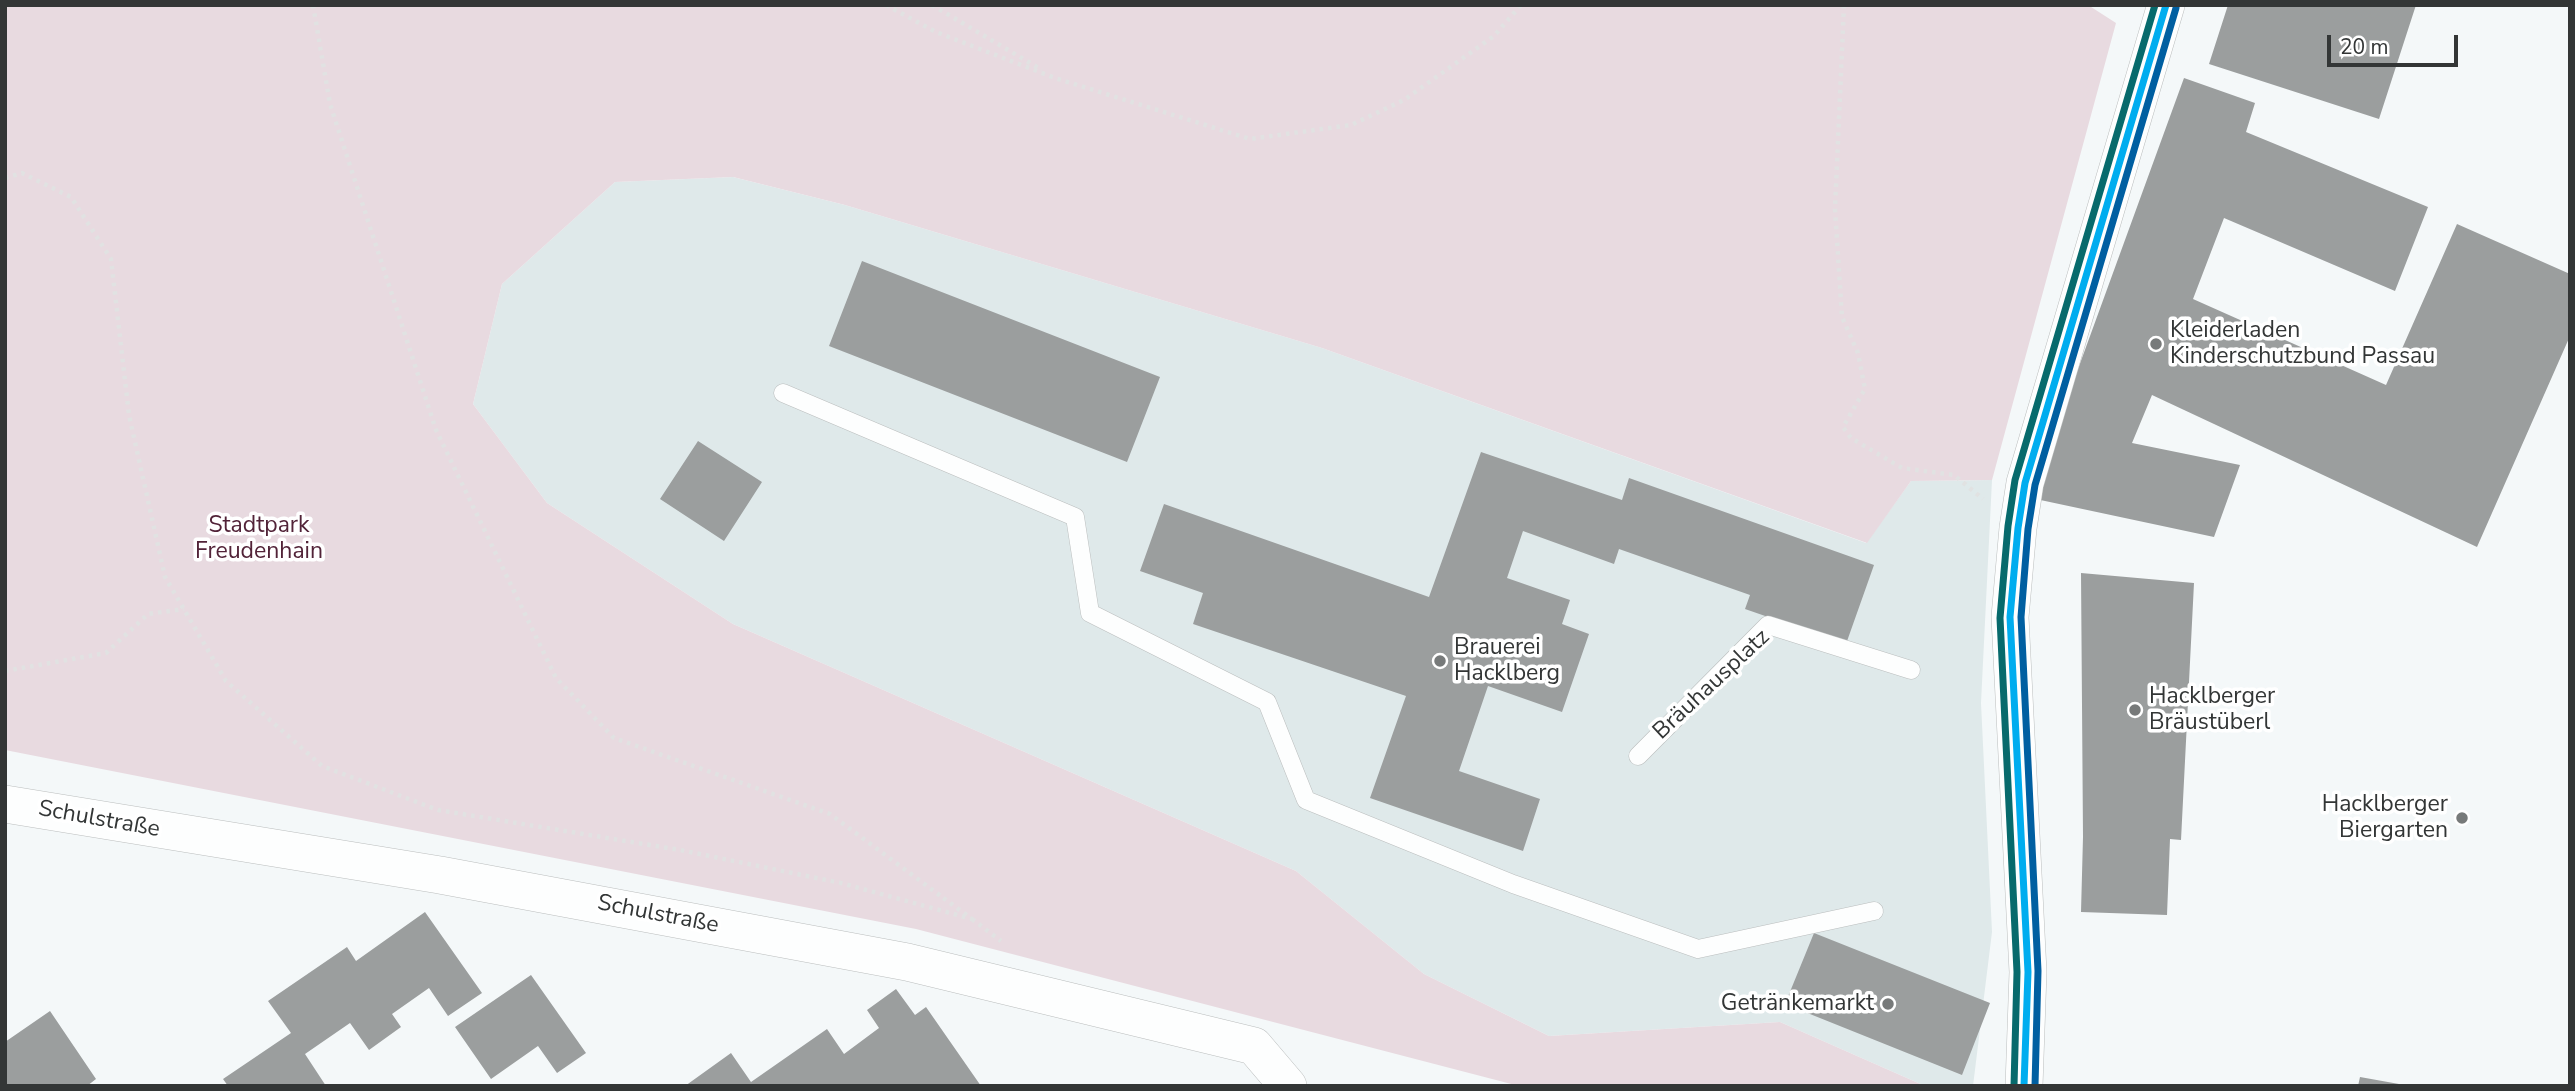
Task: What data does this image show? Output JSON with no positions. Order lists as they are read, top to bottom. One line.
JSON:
{"streets":{"street":["Schulstraße"],"lane":["Bräuhausplatz"]},"parks":["Stadtpark Freudenhain"],"places":["Kleiderladen Kinderschutzbund Passau","Brauerei Hacklberg","Hacklberger Bräustüberl","Hacklberger Biergarten","Getränkemarkt"],"scale_bar":"20 m"}
